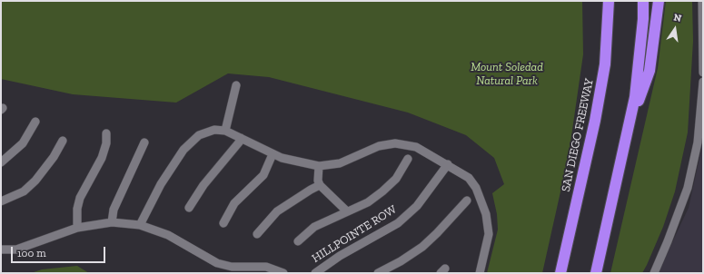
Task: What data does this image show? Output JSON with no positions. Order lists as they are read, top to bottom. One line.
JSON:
{"streets":{"highway":["SAN DIEGO FREEWAY"],"street":["HILLPOINTE ROW"]},"parks":["Mount Soledad Natural Park"],"scale_bar":"100 m","north":"top"}
